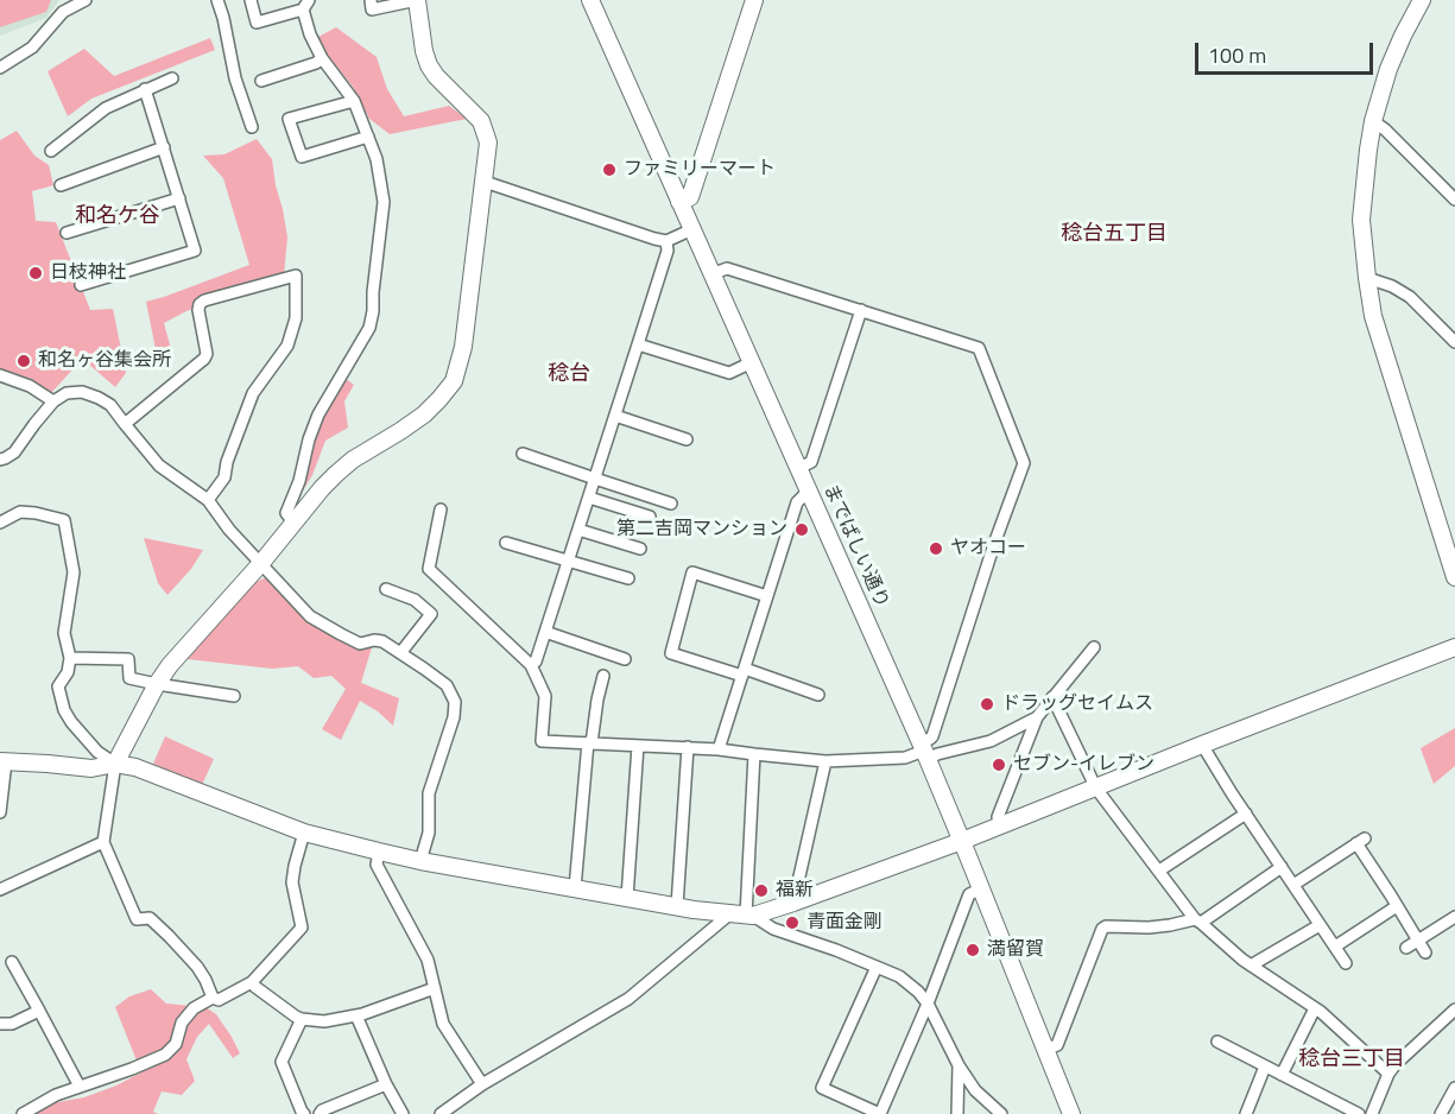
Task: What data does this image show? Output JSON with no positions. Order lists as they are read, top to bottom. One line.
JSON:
{"streets":{"street":["までばしい通り"]},"districts":["和名ケ谷","稔台五丁目","稔台","稔台三丁目"],"places":["ファミリーマート","日枝神社","和名ヶ谷集会所","第二吉岡マンション","ヤオコー","ドラッグセイムス","セブン-イレブン","福新","青面金剛","満留賀"],"scale_bar":"100 m"}
